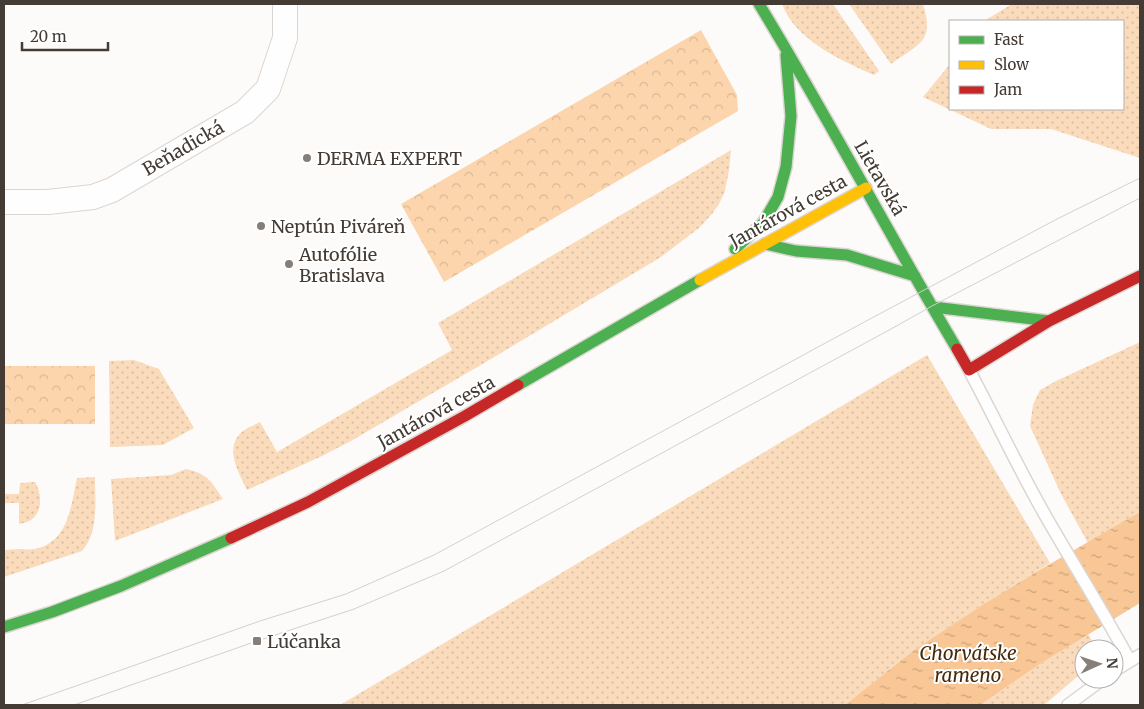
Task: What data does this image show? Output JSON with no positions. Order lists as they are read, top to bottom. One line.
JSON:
{"streets":{"street":["Beňadická","Lietavská","Jantárová cesta"]},"crossings":[["Lietavská","Jantárová cesta"]],"water":["Chorvátske rameno"],"places":{"other":["DERMA EXPERT","Neptún Piváreň","Autofólie Bratislava"],"transit":["Lúčanka"]},"legend":["Fast","Slow","Jam"],"scale_bar":"20 m","north":"right"}
